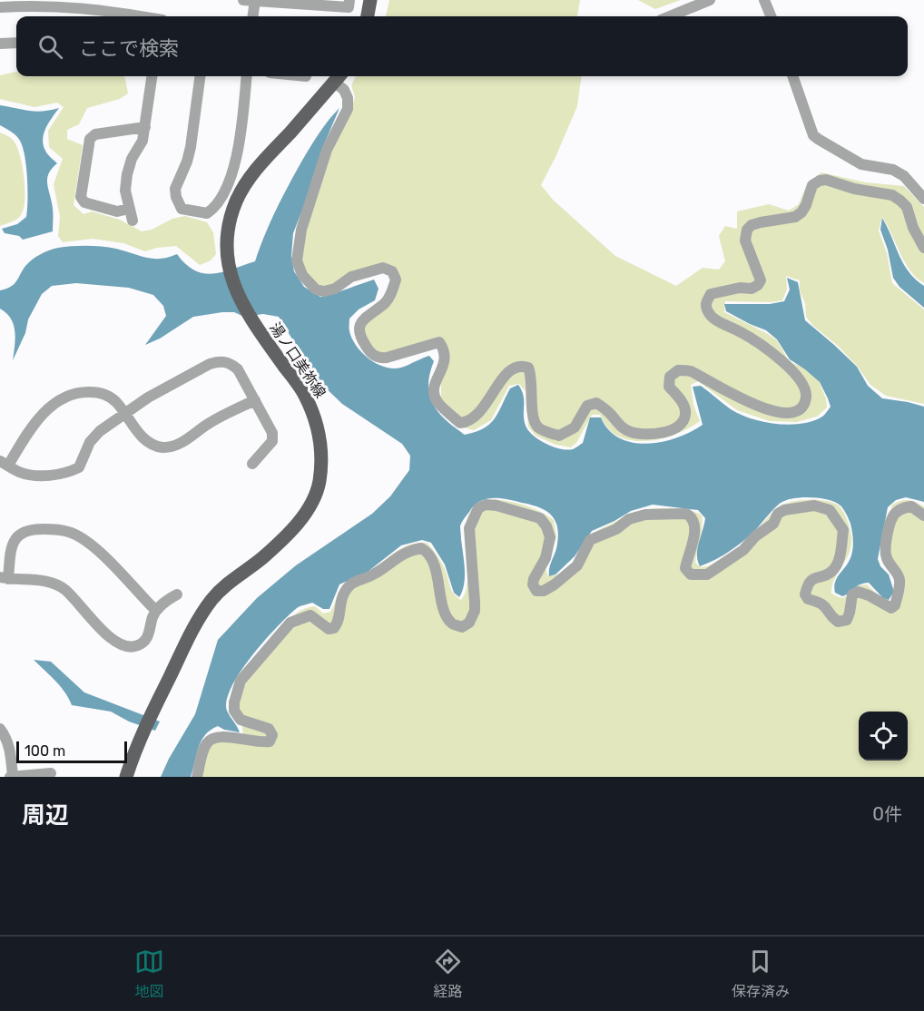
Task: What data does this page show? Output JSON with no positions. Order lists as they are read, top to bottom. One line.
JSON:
{"streets":{"main road":["湯ノ口美祢線"]},"scale_bar":"100 m","page":{"search":"ここで検索","scale":"100 m","heading":["周辺","0件"],"nav":["地図","経路","保存済み"]}}
